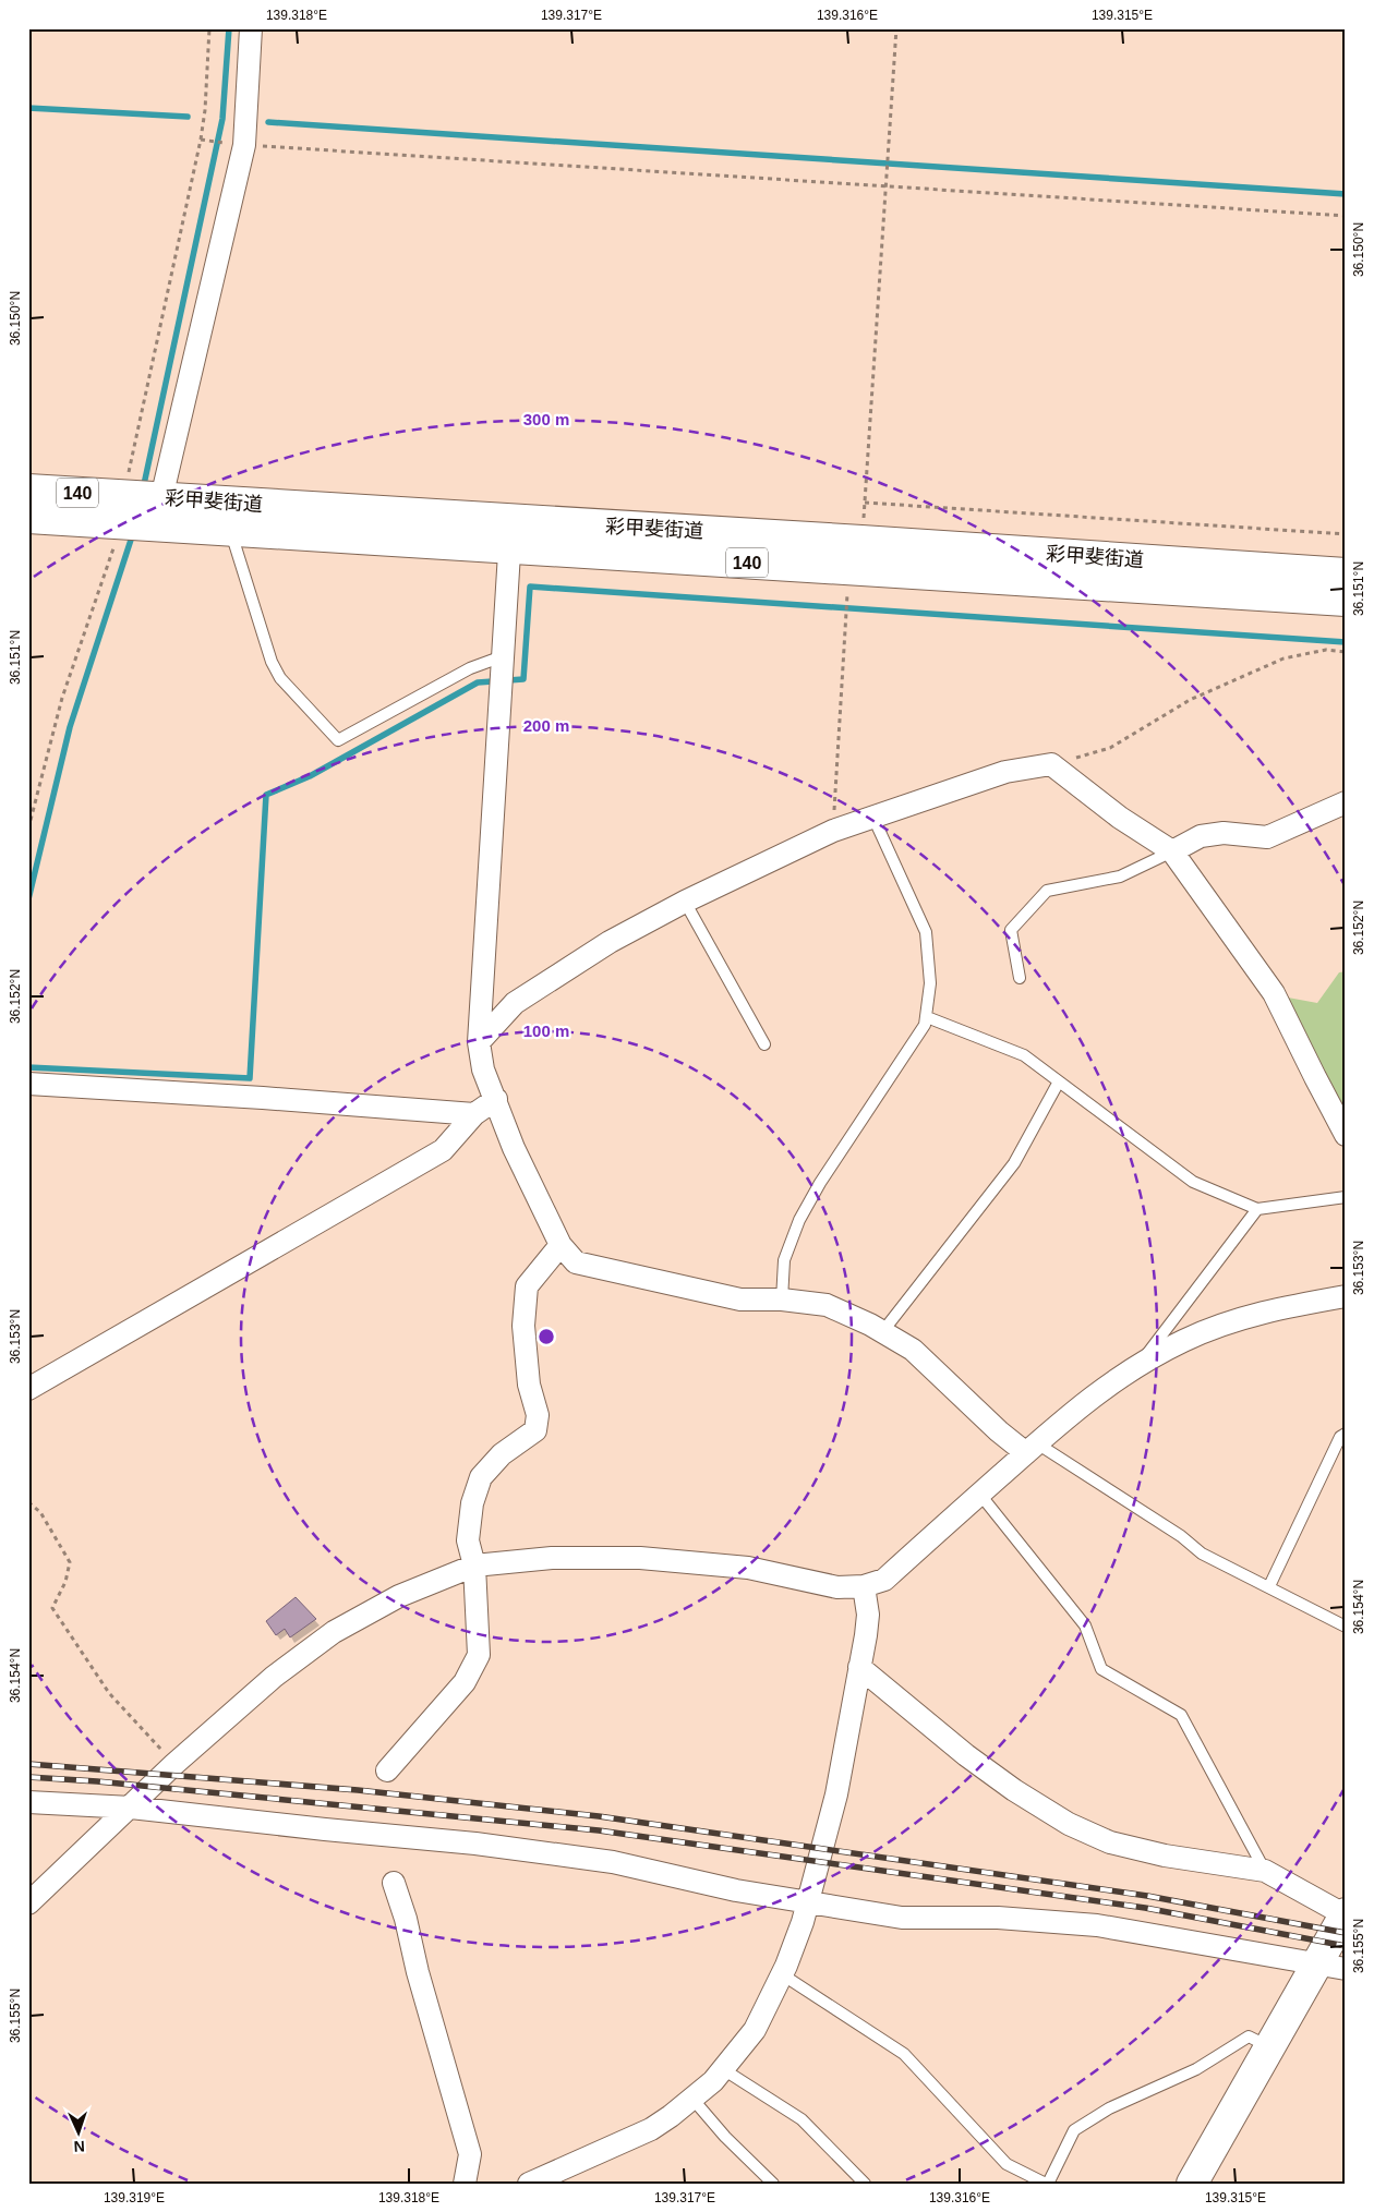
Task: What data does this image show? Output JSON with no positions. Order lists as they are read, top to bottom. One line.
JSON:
{"streets":{"main road":["140","彩甲斐街道"]},"north":"bottom","coordinates":["139.318°E","139.317°E","139.316°E","139.315°E","36.150°N","36.151°N","36.152°N","36.153°N","36.154°N","36.155°N","139.319°E"],"rings":["300 m","200 m","100 m"]}
